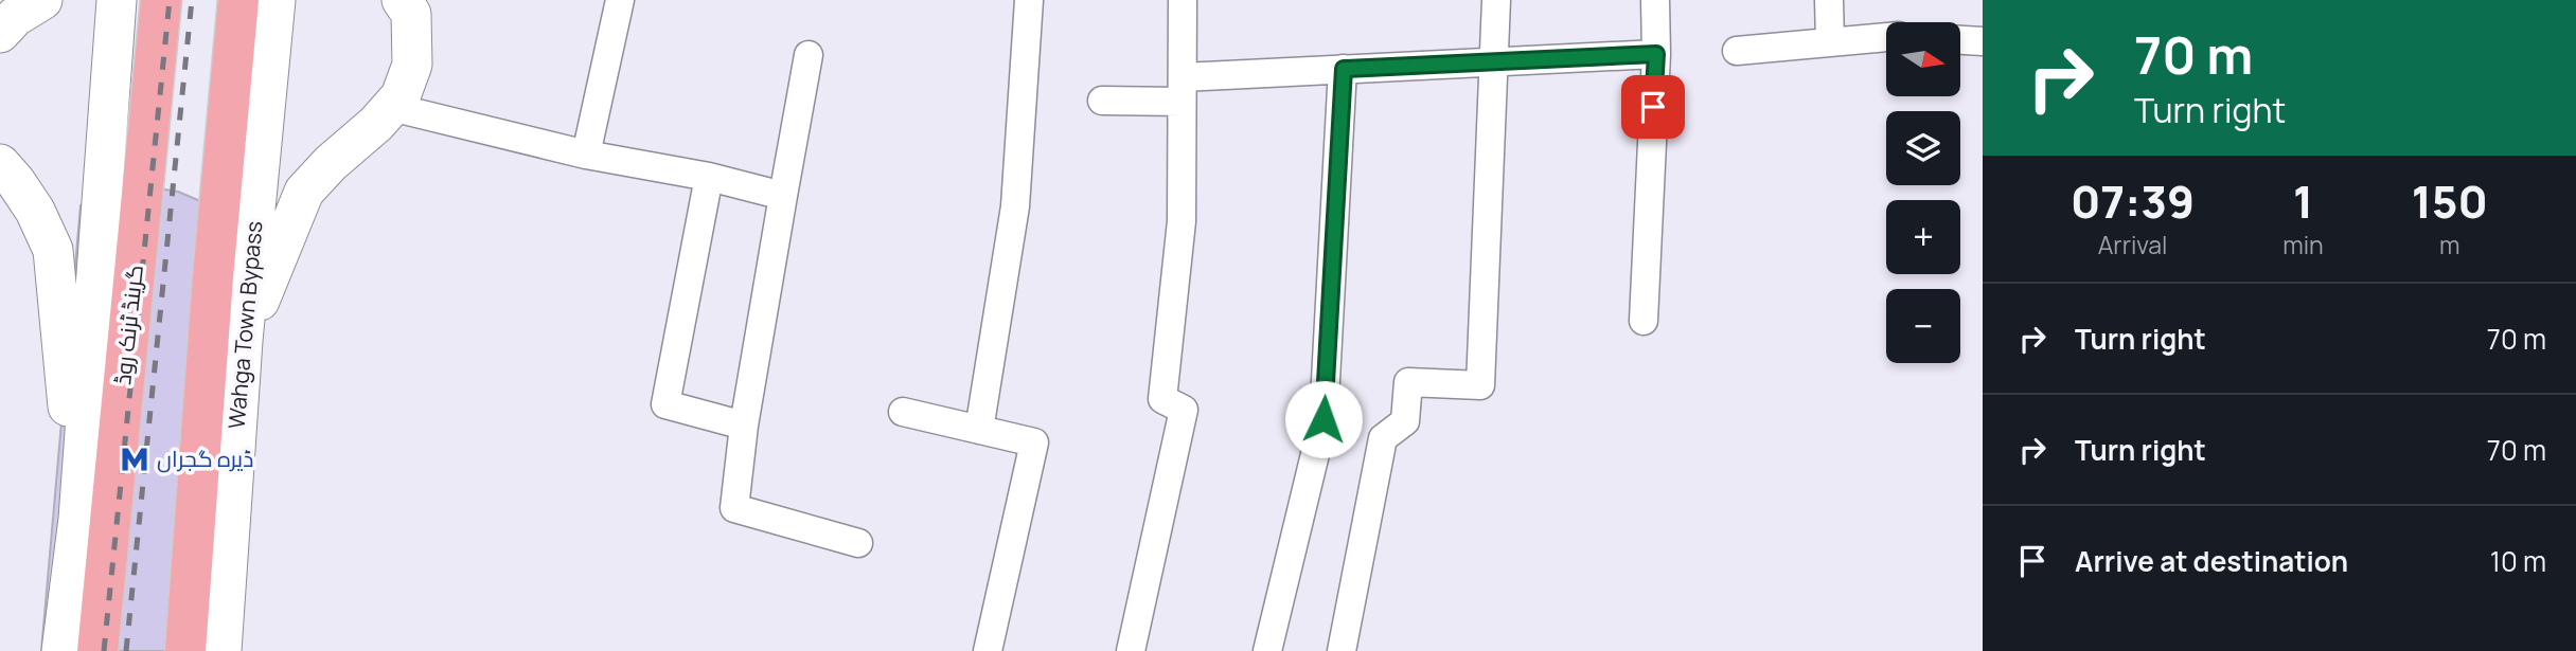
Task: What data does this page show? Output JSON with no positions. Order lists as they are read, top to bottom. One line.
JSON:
{"streets":{"main road":["گرینڈ ٹرنک روڈ","Wahga Town Bypass"]},"places":{"metro station":["ڈیرہ گجراں"]},"north":"right","page":{"turn":["70 m","Turn right"],"map_buttons":["+","−"],"eta":["07:39","Arrival","1","min","150","m"],"list":[{"name":"Turn right","value":"70 m"},{"name":"Turn right","value":"70 m"},{"name":"Arrive at destination","value":"10 m"}]}}
